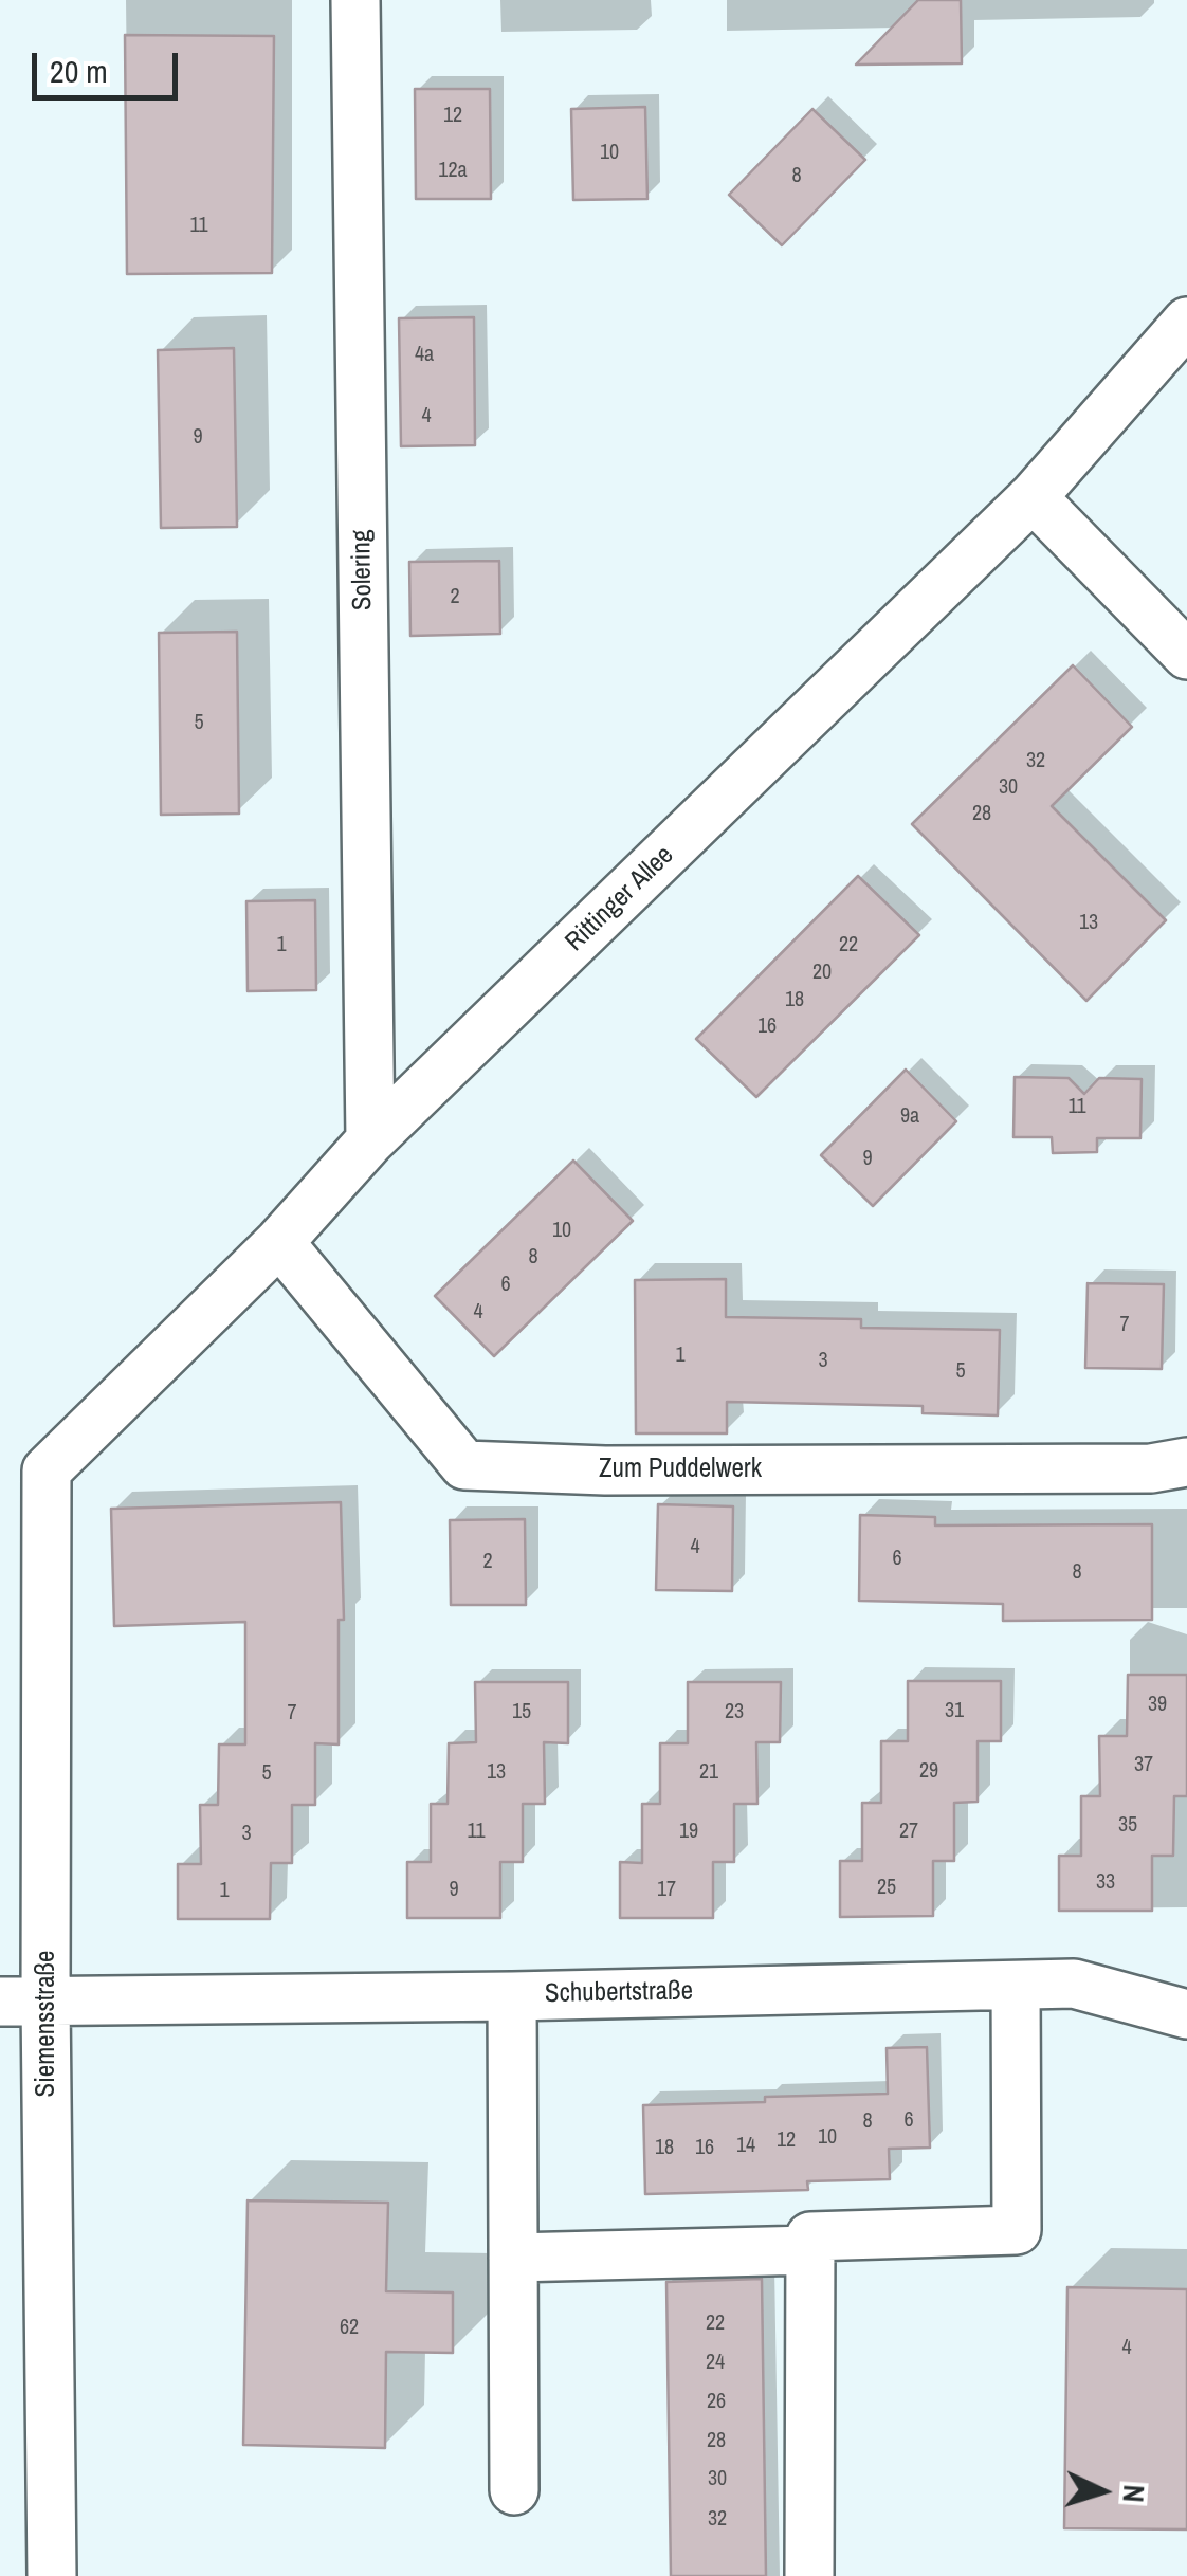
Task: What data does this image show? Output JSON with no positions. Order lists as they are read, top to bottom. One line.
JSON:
{"streets":{"street":["Solering","Rittinger Allee","Zum Puddelwerk","Schubertstraße","Siemensstraße"]},"crossings":[["Solering","Rittinger Allee"],["Rittinger Allee","Zum Puddelwerk"],["Rittinger Allee","Siemensstraße"],["Schubertstraße","Siemensstraße"]],"house_numbers":["12","10","12a","8","11","4a","4","9","2","5","32","30","28","13","1","22","20","18","16","11","9a","9","10","8","6","4","7","1","3","5","4","6","2","8","39","31","15","23","7","37","29","13","21","5","35","11","19","27","3","33","25","9","17","1","6","8","10","12","14","18","16","22","62","4","24","26","28","30","32"],"scale_bar":"20 m","north":"right"}
